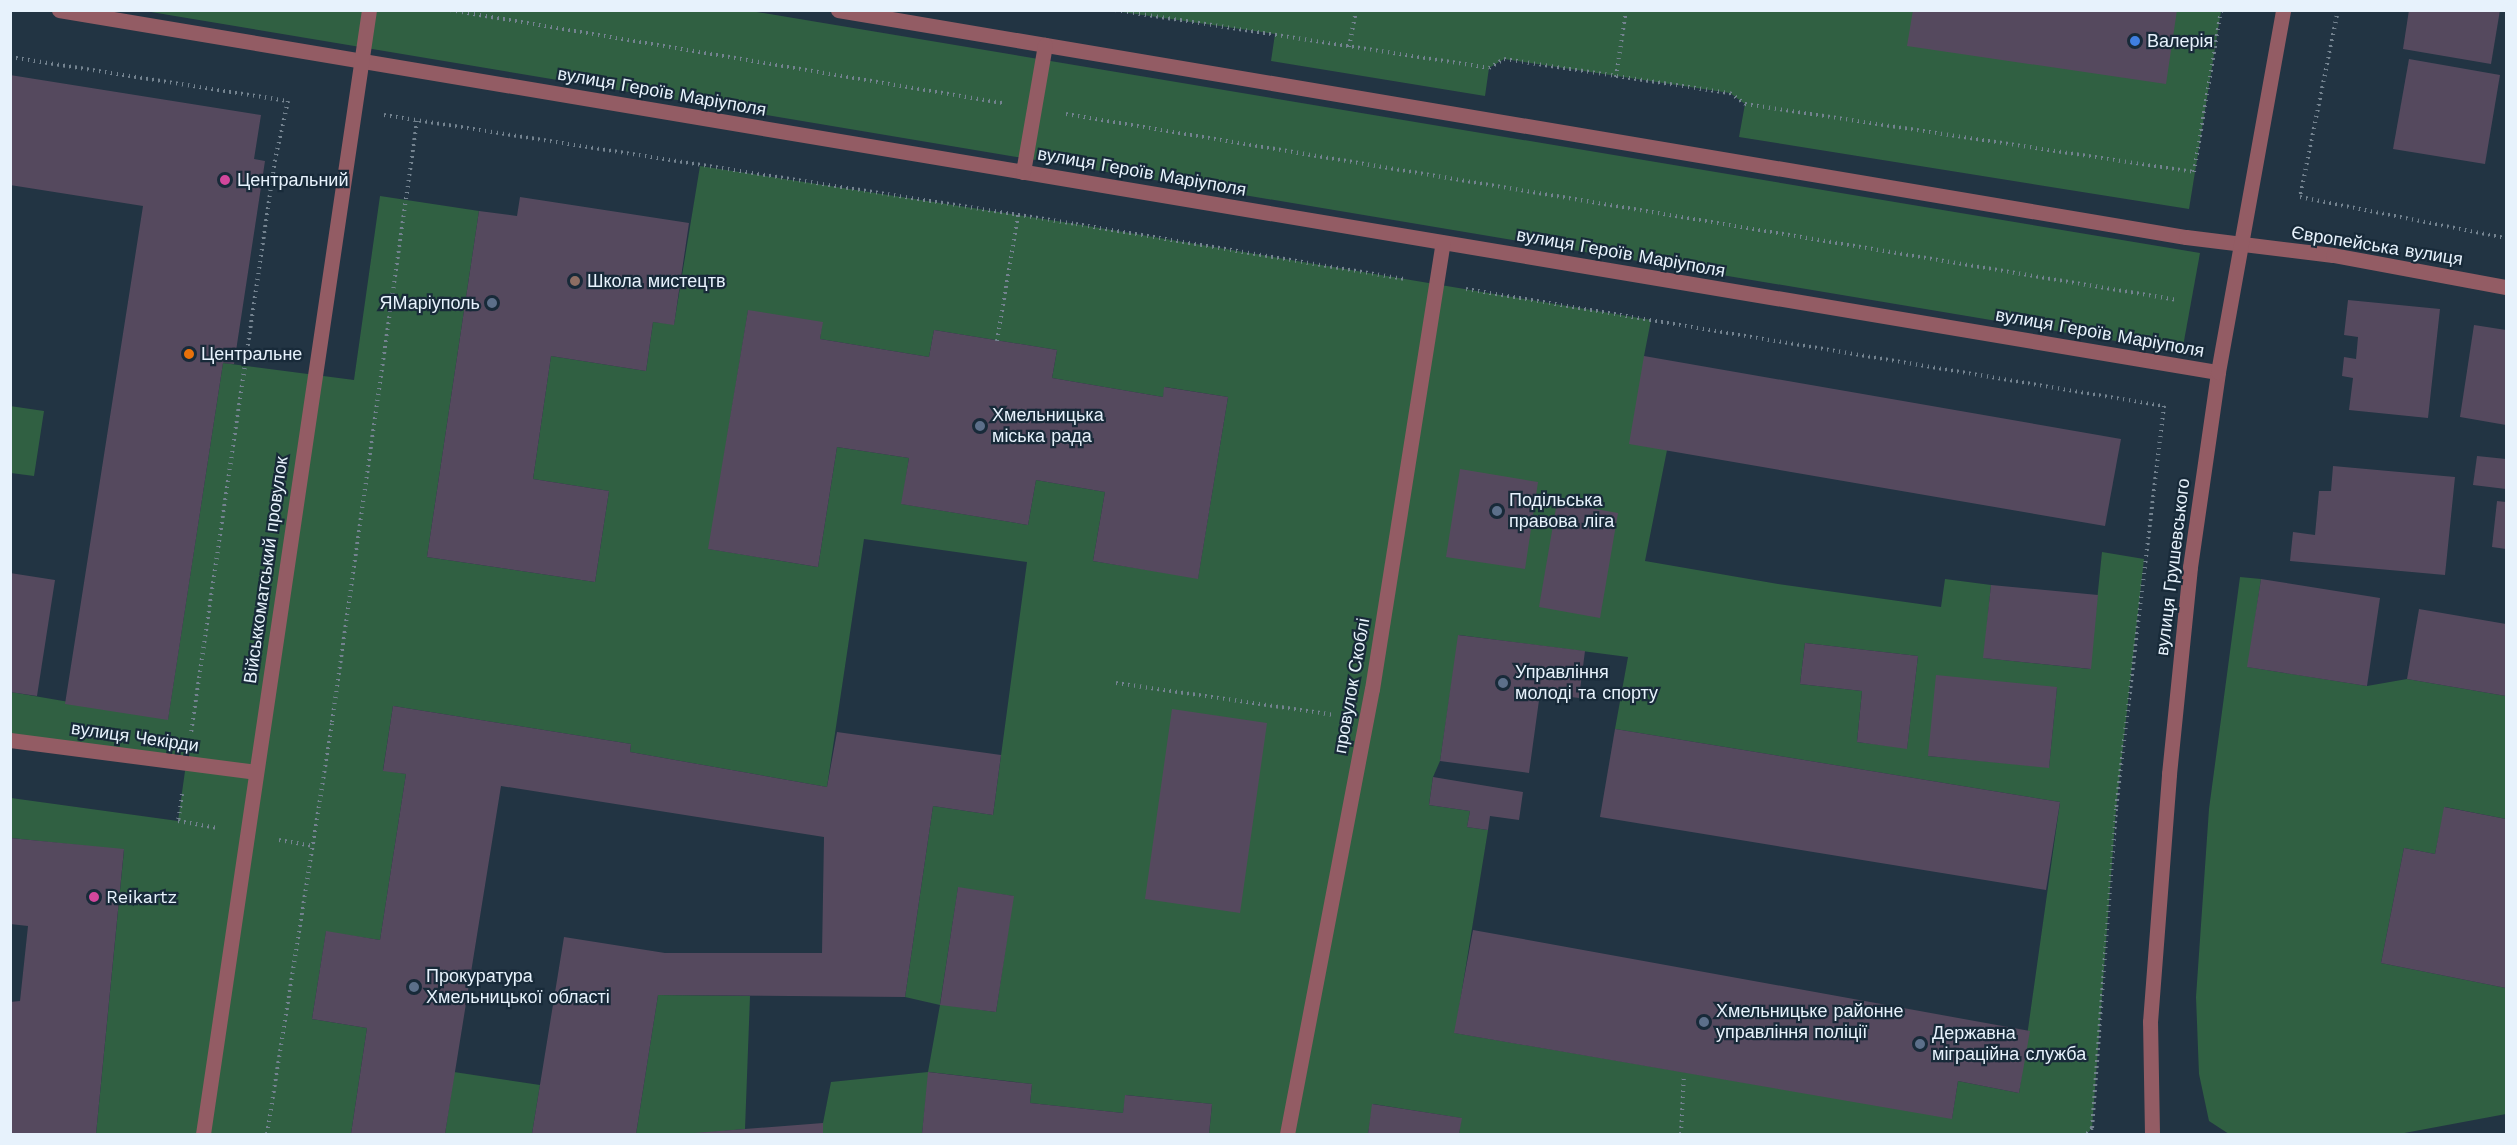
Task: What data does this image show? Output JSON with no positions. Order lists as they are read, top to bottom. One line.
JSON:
{"streets":{"street":["вулиця Героїв Маріуполя","Європейська вулиця","вулиця Грушевського","Військкоматський провулок","провулок Скоблі","вулиця Чекірди"]},"crossings":[["вулиця Героїв Маріуполя","вулиця Грушевського"],["вулиця Героїв Маріуполя","Військкоматський провулок"],["вулиця Героїв Маріуполя","провулок Скоблі"],["Європейська вулиця","вулиця Грушевського"],["Військкоматський провулок","вулиця Чекірди"]],"places":["Валерія","Центральний","Школа мистецтв","ЯМаріуполь","Центральне","Хмельницька міська рада","Подільська правова ліга","Управління молоді та спорту","Reikartz","Прокуратура Хмельницької області","Хмельницьке районне управління поліції","Державна міграційна служба"]}
